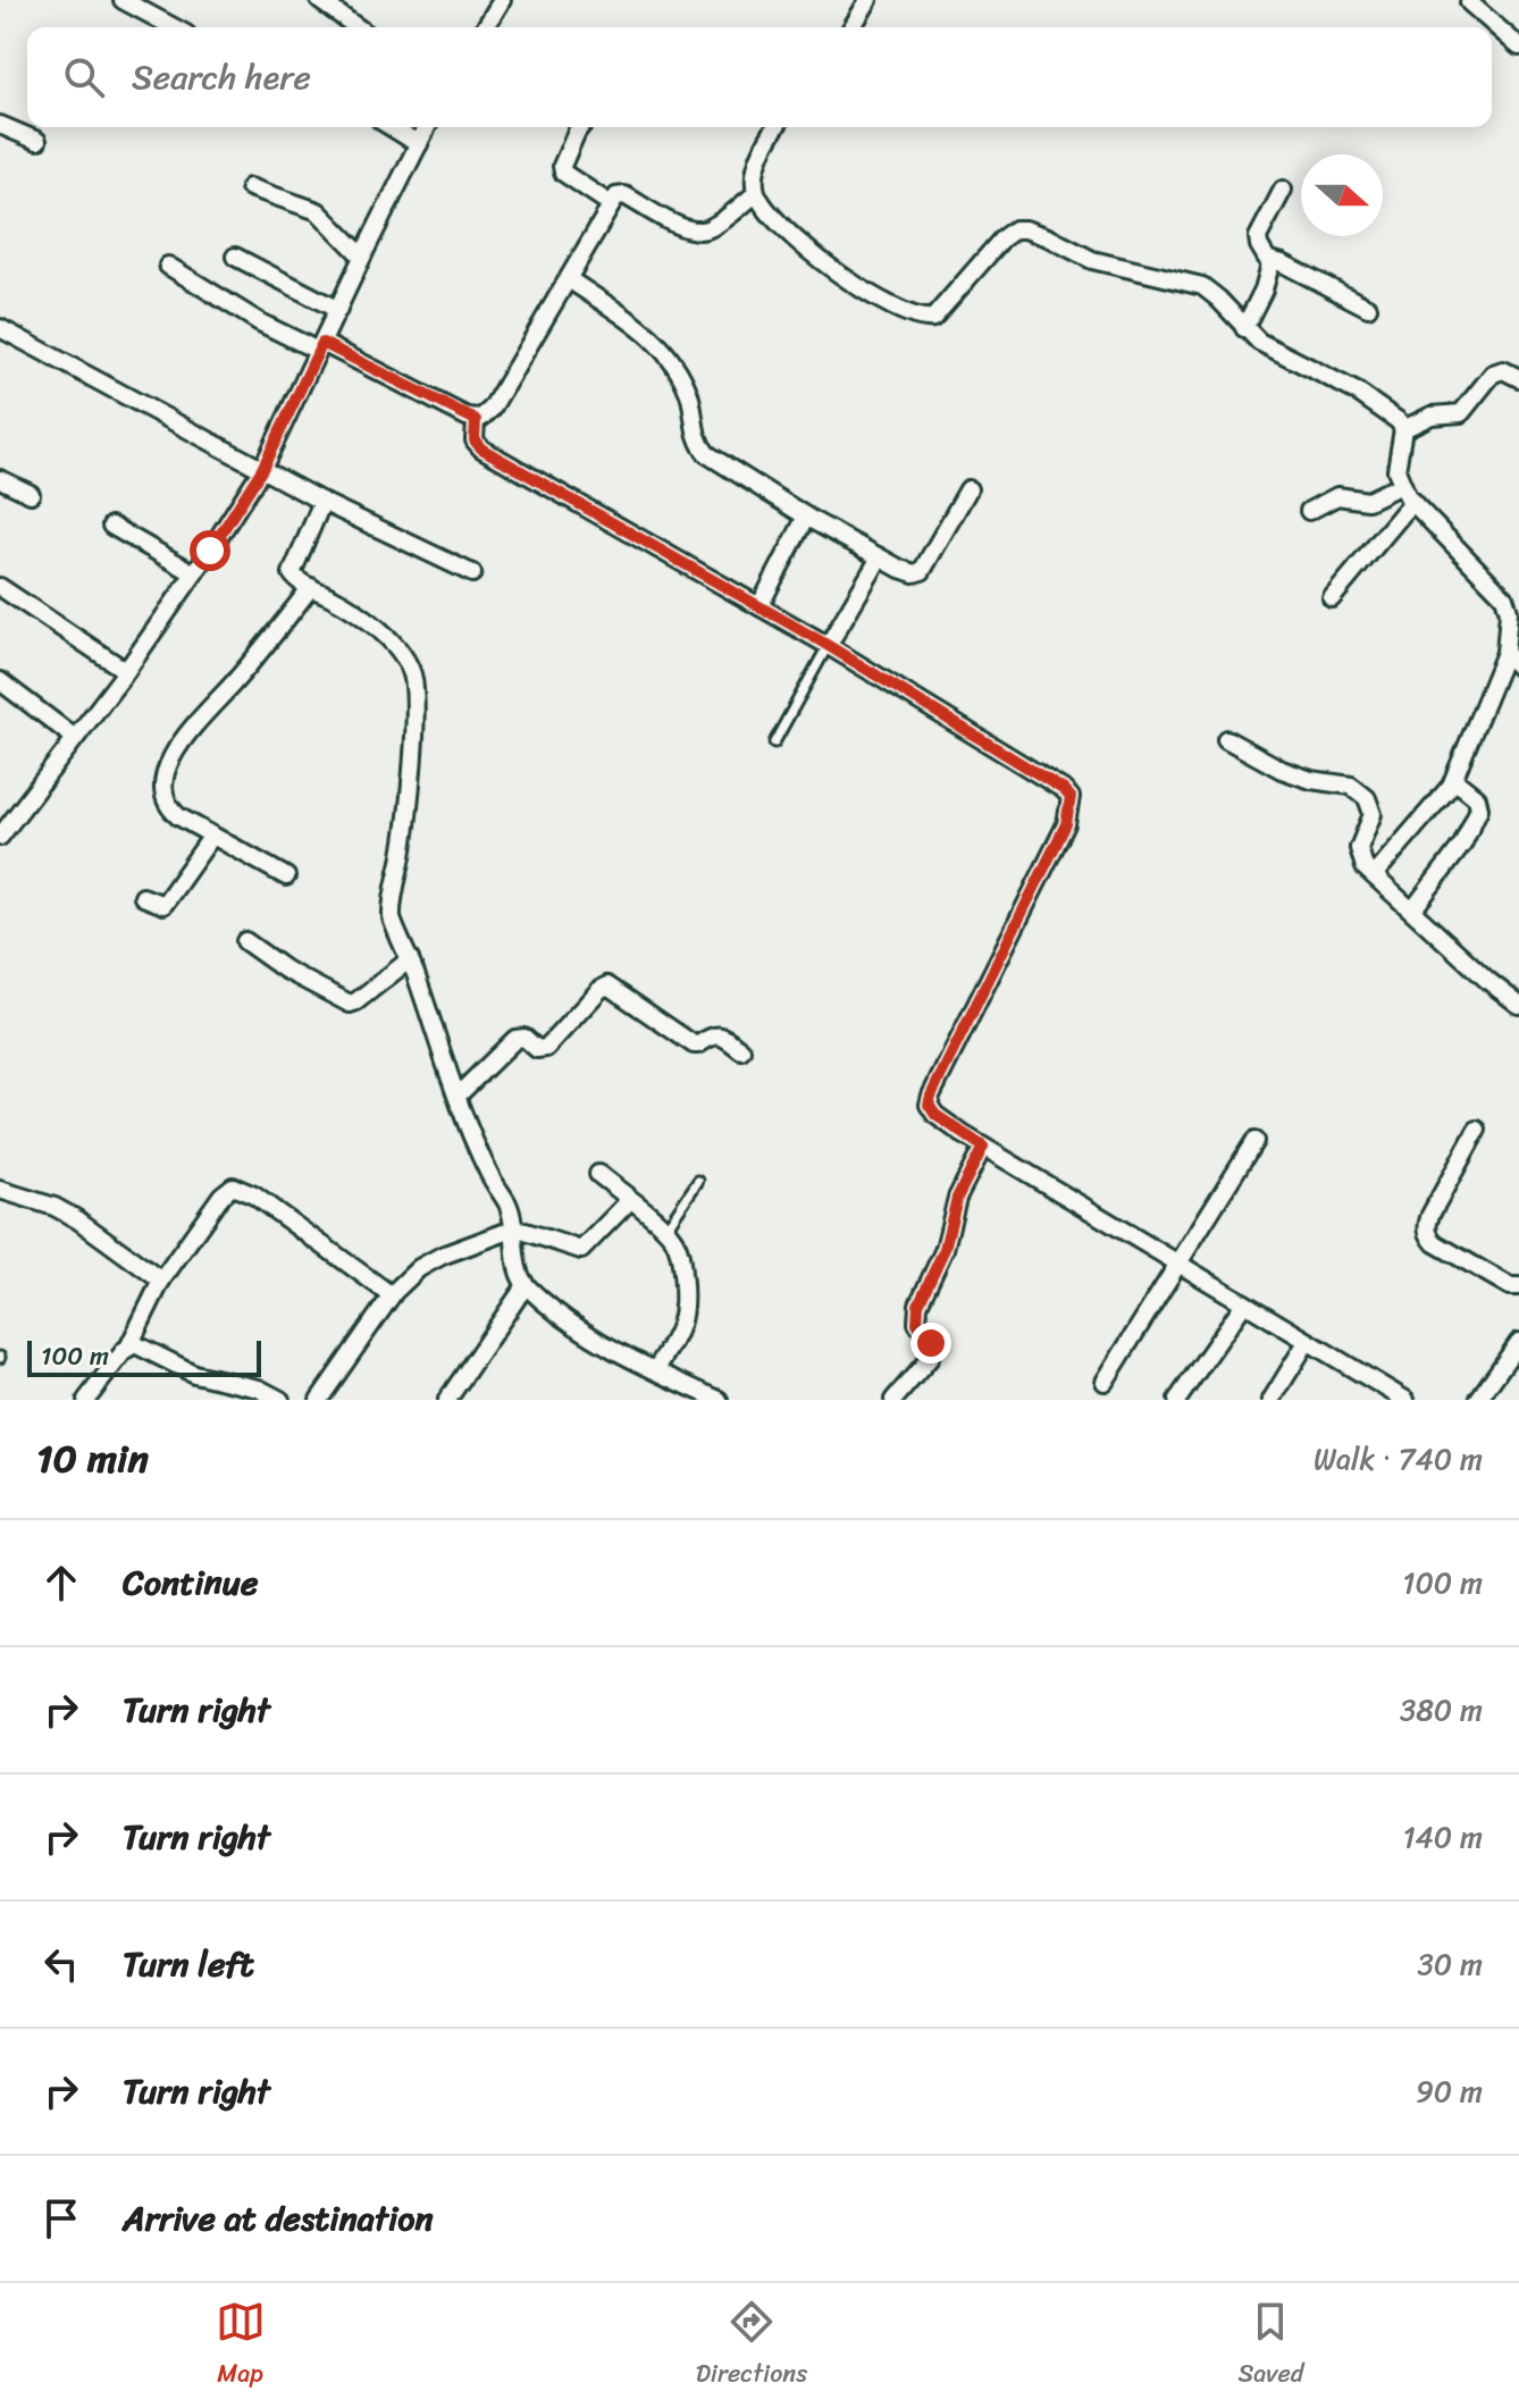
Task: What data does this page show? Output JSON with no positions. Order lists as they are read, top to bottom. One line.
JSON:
{"scale_bar":"100 m","north":"right","page":{"search":"Search here","scale":"100 m","heading":["10 min","Walk · 740 m"],"list":[["Continue","100 m"],["Turn right","380 m"],["Turn right","140 m"],["Turn left","30 m"],["Turn right","90 m"],"Arrive at destination"],"nav":["Map","Directions","Saved"]}}
